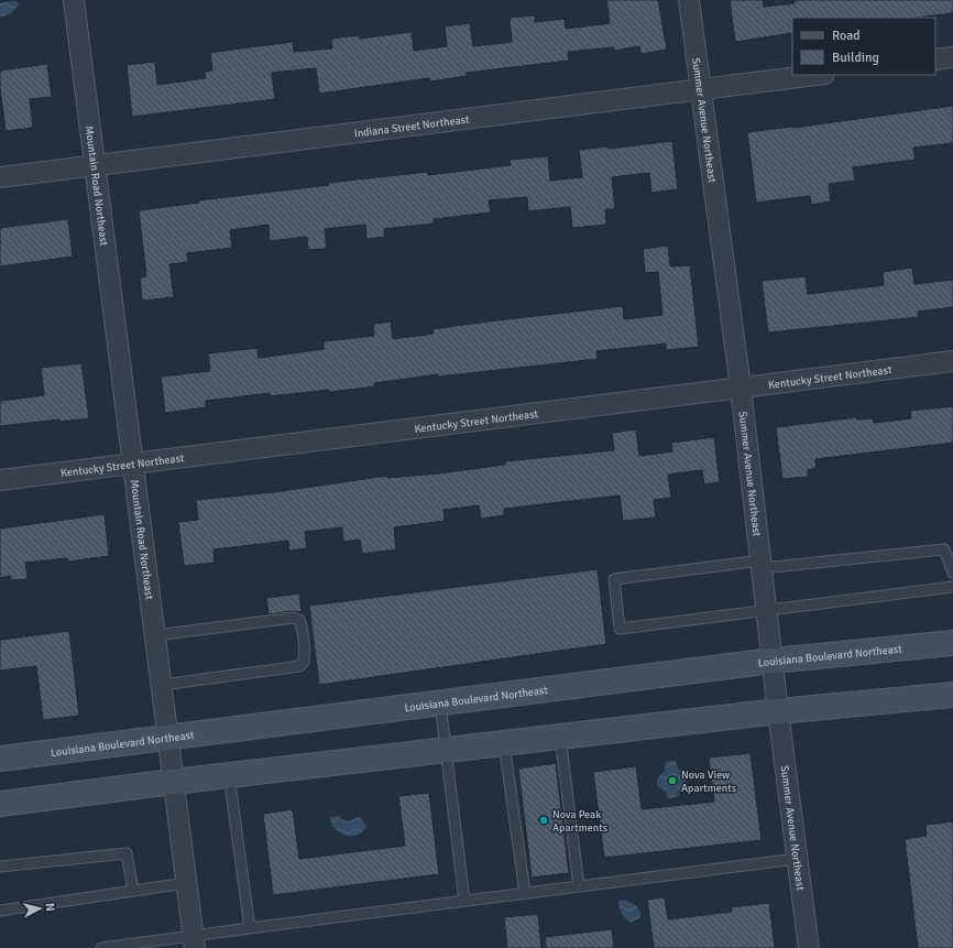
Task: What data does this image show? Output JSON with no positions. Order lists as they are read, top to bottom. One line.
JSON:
{"streets":{"main road":["Louisiana Boulevard Northeast"],"street":["Summer Avenue Northeast","Indiana Street Northeast","Mountain Road Northeast","Kentucky Street Northeast"]},"crossings":[["Summer Avenue Northeast","Indiana Street Northeast"],["Summer Avenue Northeast","Kentucky Street Northeast"],["Summer Avenue Northeast","Louisiana Boulevard Northeast"],["Indiana Street Northeast","Mountain Road Northeast"],["Mountain Road Northeast","Kentucky Street Northeast"],["Mountain Road Northeast","Louisiana Boulevard Northeast"]],"places":["Nova View Apartments","Nova Peak Apartments"],"legend":["Road","Building"],"north":"right"}
